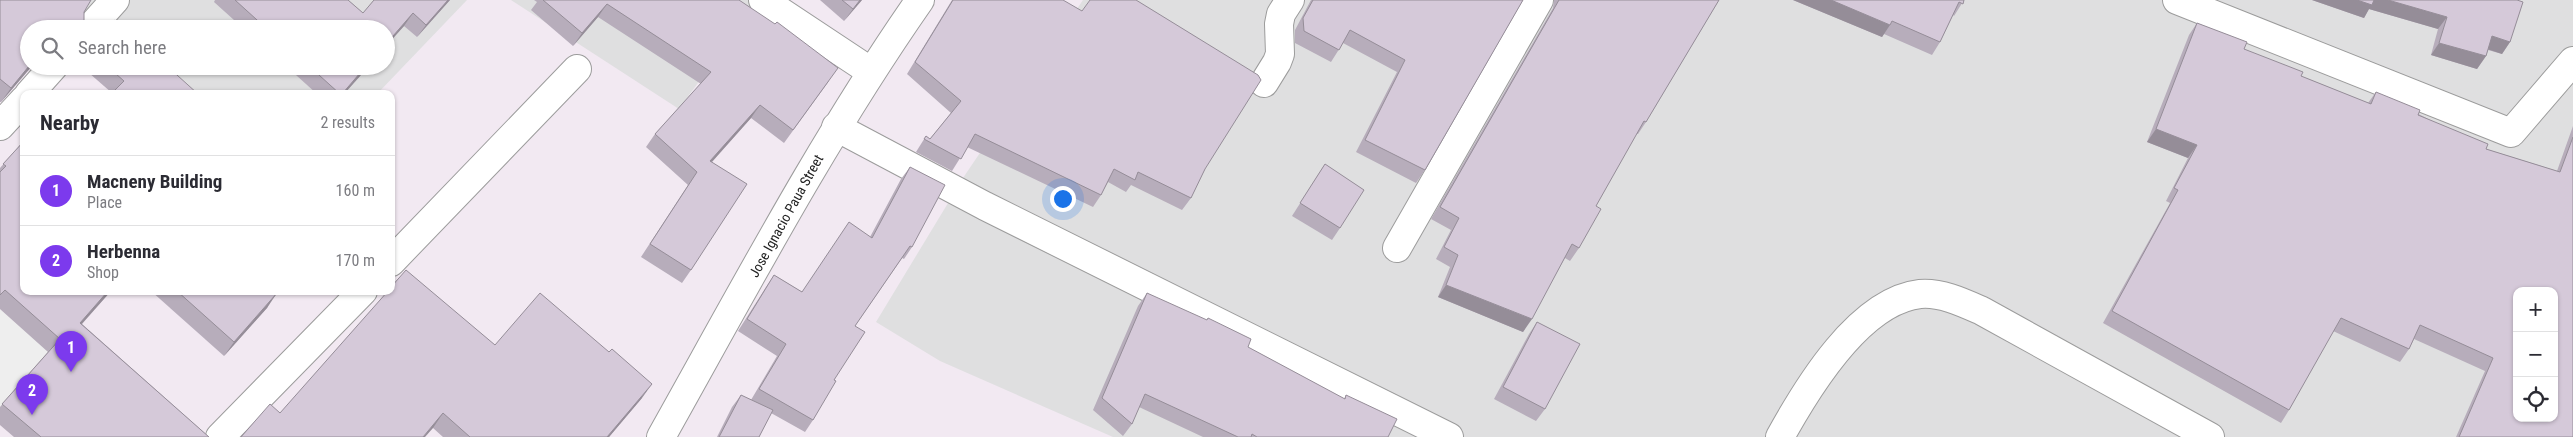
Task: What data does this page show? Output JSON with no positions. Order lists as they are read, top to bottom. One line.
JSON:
{"streets":{"street":["Jose Ignacio Paua Street"]},"page":{"search":"Search here","heading":["Nearby","2 results"],"list":[{"mark":"1","name":"Macneny Building","note":"Place","value":"160 m"},{"mark":"2","name":"Herbenna","note":"Shop","value":"170 m"}],"map_buttons":["+","−"],"pins":["1","2"]}}
